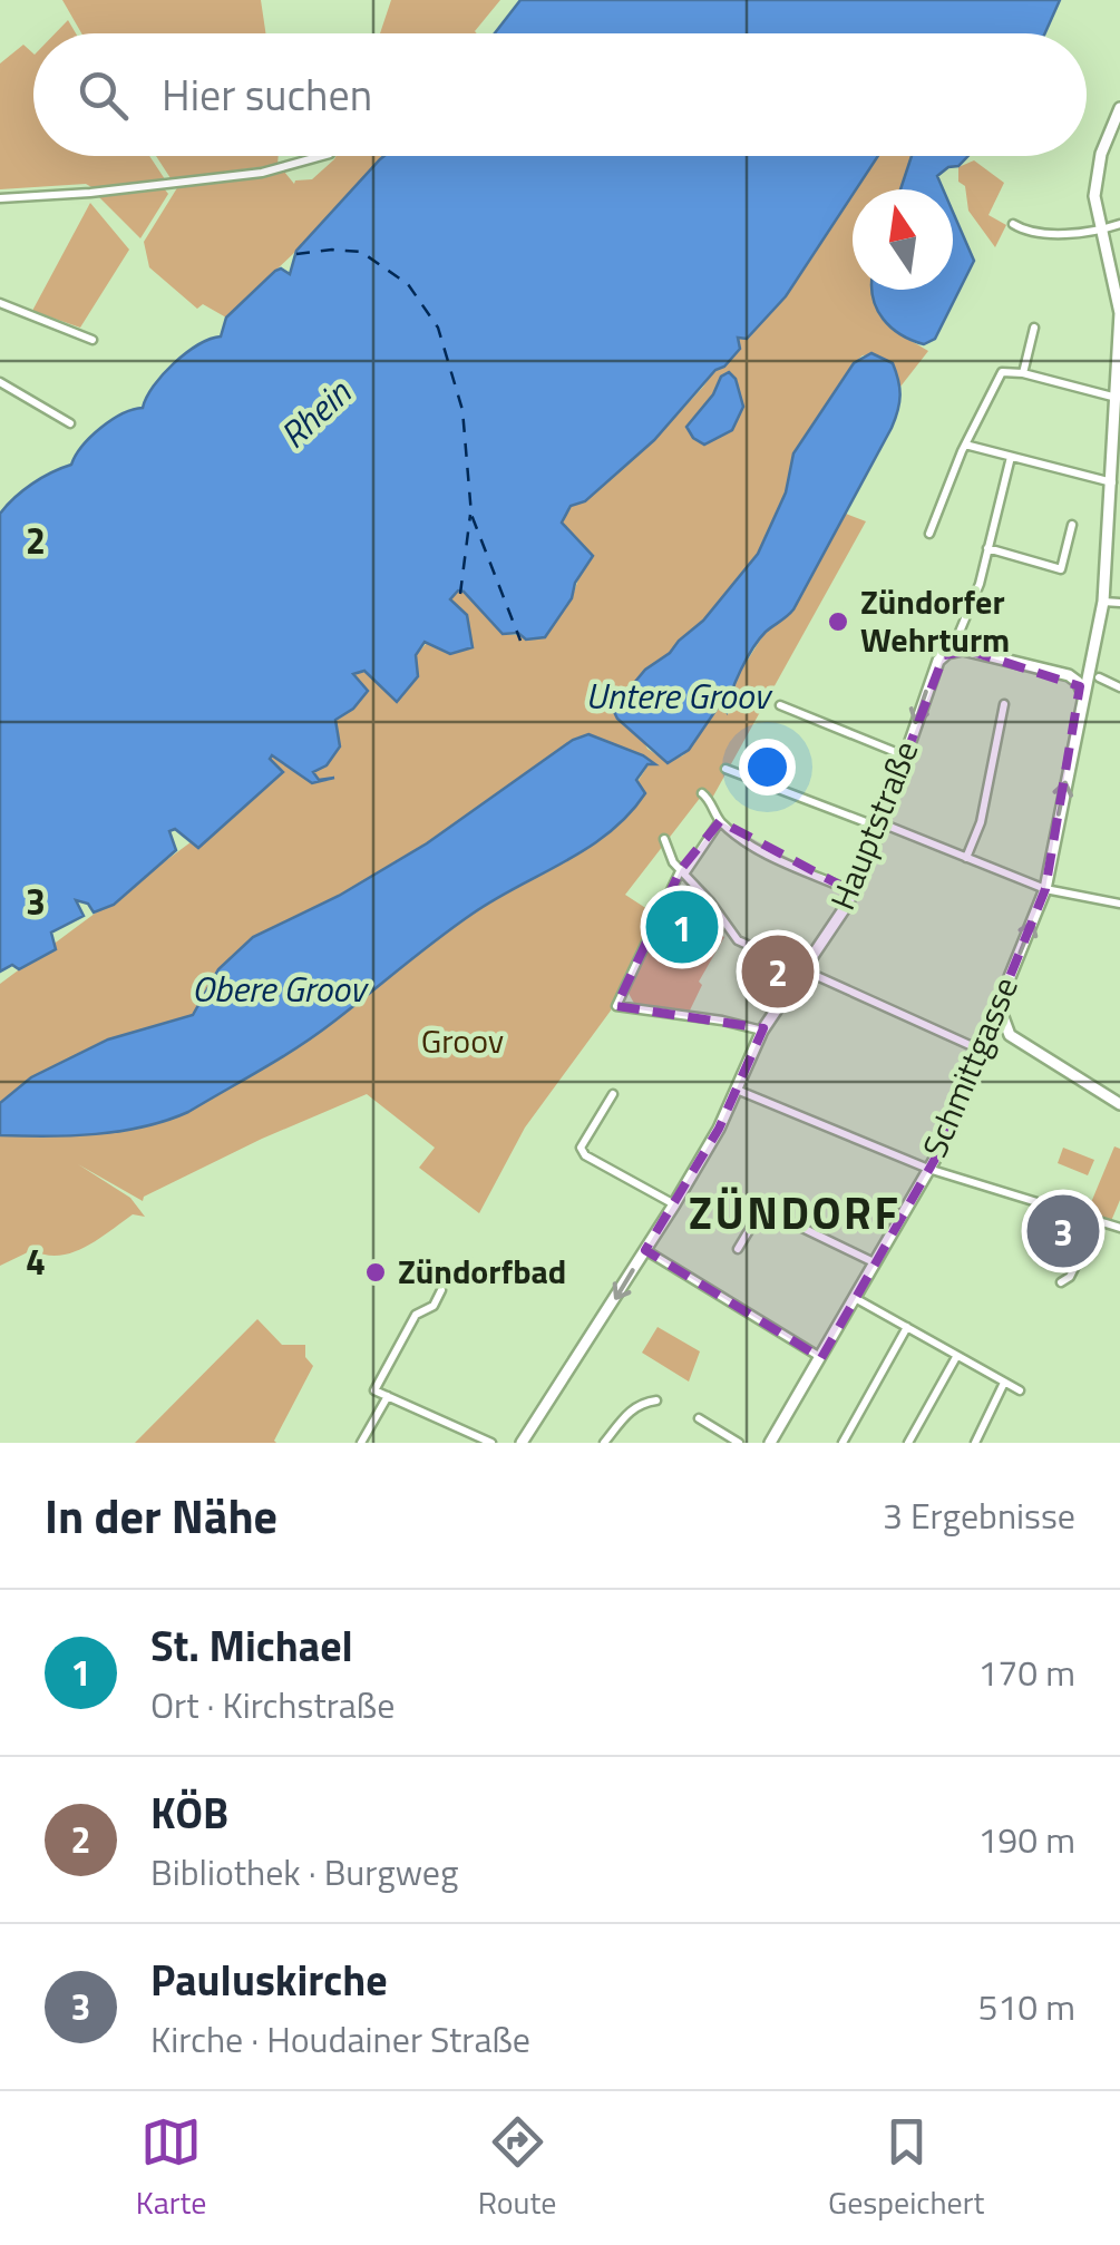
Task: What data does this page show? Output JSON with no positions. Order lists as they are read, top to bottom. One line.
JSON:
{"streets":{"main road":["Hauptstraße","Schmittgasse"]},"one_way":["Hauptstraße","Schmittgasse"],"districts":["ZÜNDORF"],"water":["Rhein","Untere Groov","Obere Groov"],"parks":["Groov"],"places":["Zündorfer Wehrturm","Zündorfbad"],"north":"top","page":{"search":"Hier suchen","pins":["1","2","3"],"heading":["In der Nähe","3 Ergebnisse"],"list":[{"mark":"1","name":"St. Michael","note":"Ort · Kirchstraße","value":"170 m"},{"mark":"2","name":"KÖB","note":"Bibliothek · Burgweg","value":"190 m"},{"mark":"3","name":"Pauluskirche","note":"Kirche · Houdainer Straße","value":"510 m"}],"nav":["Karte","Route","Gespeichert"]},"grid":{"rows":["2","3","4"]}}
